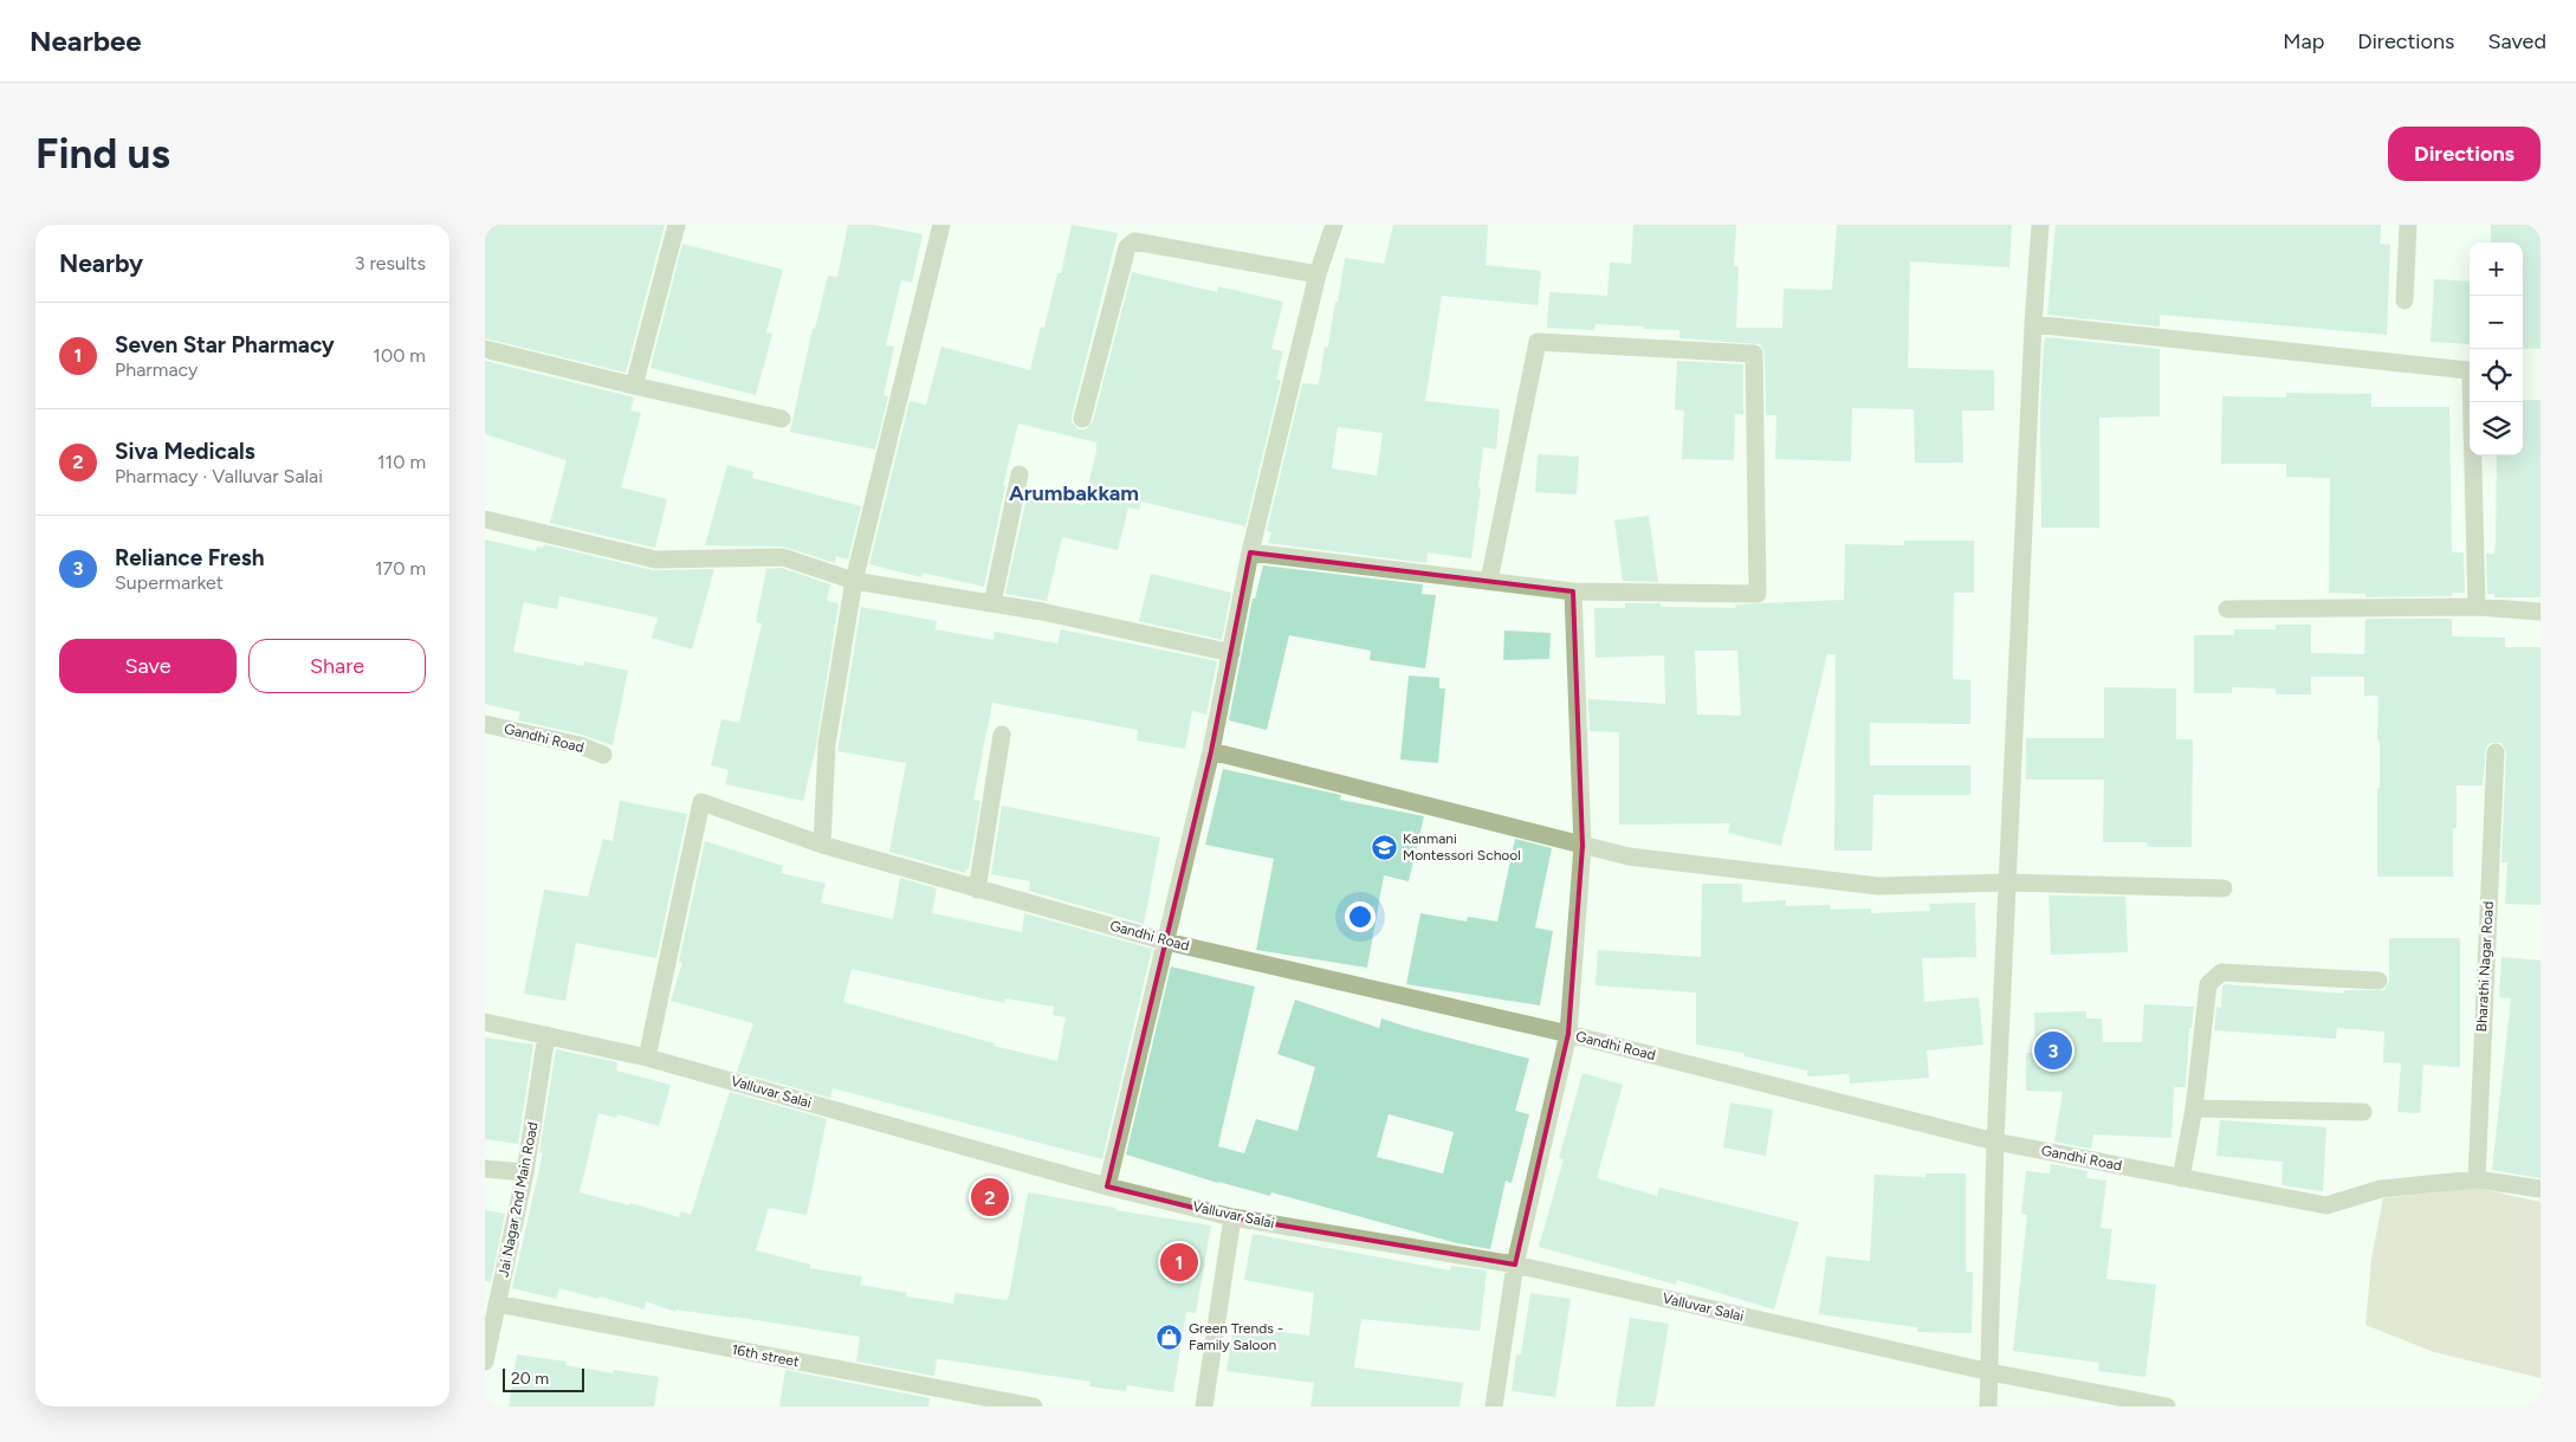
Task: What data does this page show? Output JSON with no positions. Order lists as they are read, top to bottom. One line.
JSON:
{"streets":{"street":["Gandhi Road","Bharathi Nagar Road","Valluvar Salai","Jai Nagar 2nd Main Road","16th street"]},"crossings":[["Gandhi Road","Bharathi Nagar Road"],["Gandhi Road","Valluvar Salai"],["Valluvar Salai","Jai Nagar 2nd Main Road"],["Jai Nagar 2nd Main Road","16th street"]],"districts":["Arumbakkam"],"places":{"school or university":["Kanmani Montessori School"],"shop":["Green Trends - Family Saloon"]},"scale_bar":"20 m","page":{"header":"Nearbee","nav":["Map","Directions","Saved"],"buttons":["Directions",["Save","Share"]],"title":"Find us","heading":["Nearby","3 results"],"map_buttons":["+","−"],"list":[{"mark":"1","name":"Seven Star Pharmacy","note":"Pharmacy","value":"100 m"},{"mark":"2","name":"Siva Medicals","note":"Pharmacy · Valluvar Salai","value":"110 m"},{"mark":"3","name":"Reliance Fresh","note":"Supermarket","value":"170 m"}],"pins":["3","2","1"],"scale":"20 m"}}
